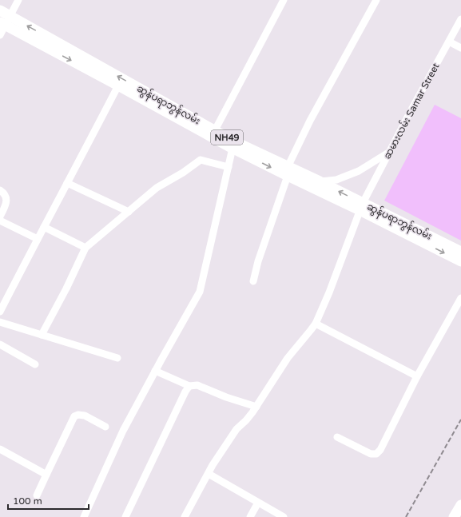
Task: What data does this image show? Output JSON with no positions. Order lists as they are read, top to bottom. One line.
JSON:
{"streets":{"highway":["ဆွန်ပရာဘွန်လမ်း","NH49"],"street":["ဆမားလမ်း Samar Street"]},"crossings":[["ဆွန်ပရာဘွန်လမ်း","ဆမားလမ်း Samar Street"]],"scale_bar":"100 m"}
